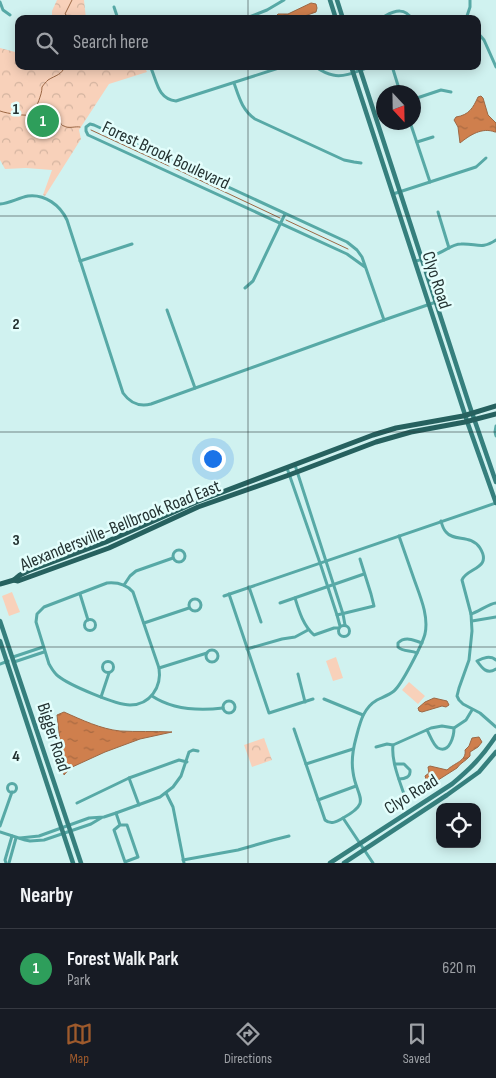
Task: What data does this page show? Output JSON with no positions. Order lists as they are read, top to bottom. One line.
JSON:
{"streets":{"main road":["Alexandersville-Bellbrook Road East"],"street":["Forest Brook Boulevard","Clyo Road","Bigger Road"]},"crossings":[["Clyo Road","Alexandersville-Bellbrook Road East"]],"north":"bottom","page":{"search":"Search here","pins":"1","heading":"Nearby","list":[{"mark":"1","name":"Forest Walk Park","note":"Park","value":"620 m"}],"nav":["Map","Directions","Saved"]},"grid":{"rows":["1","2","3","4"]}}
